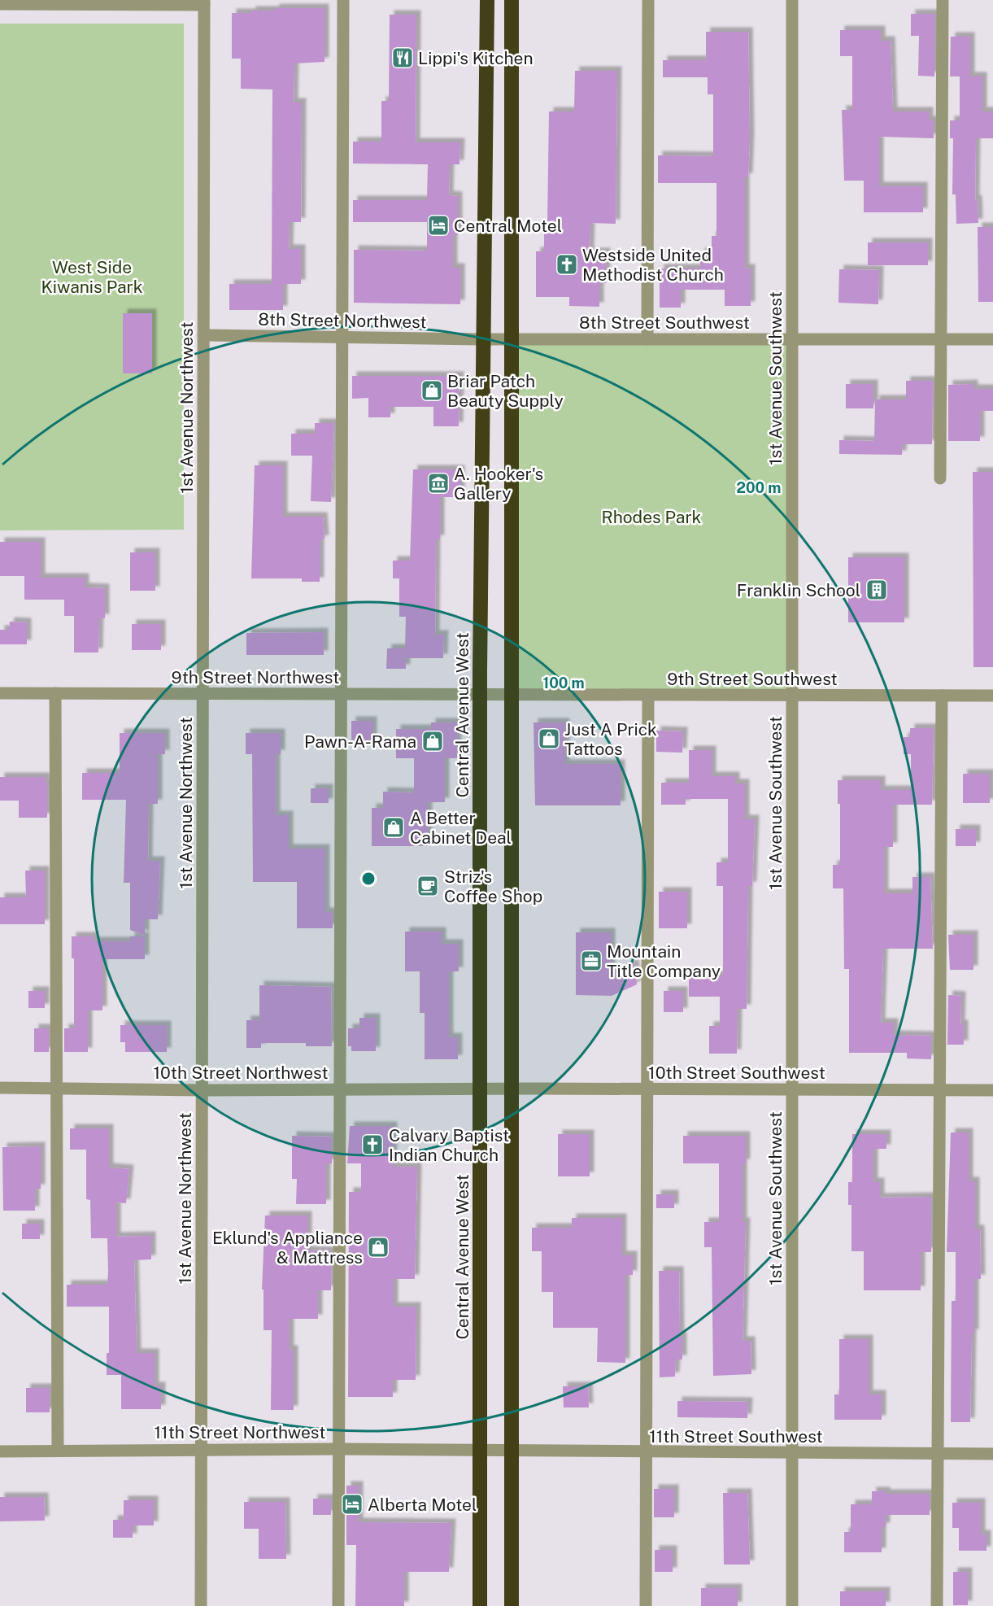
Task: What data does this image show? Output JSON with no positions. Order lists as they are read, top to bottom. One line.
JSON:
{"streets":{"highway":["Central Avenue West"],"street":["8th Street Northwest","8th Street Southwest","1st Avenue Southwest","1st Avenue Northwest","9th Street Northwest","9th Street Southwest","10th Street Northwest","10th Street Southwest","11th Street Northwest","11th Street Southwest"]},"crossings":[["8th Street Northwest","8th Street Southwest"],["8th Street Northwest","1st Avenue Northwest"],["8th Street Northwest","Central Avenue West"],["8th Street Southwest","1st Avenue Southwest"],["8th Street Southwest","Central Avenue West"],["1st Avenue Southwest","9th Street Southwest"],["1st Avenue Southwest","10th Street Southwest"],["1st Avenue Southwest","11th Street Southwest"],["1st Avenue Northwest","9th Street Northwest"],["1st Avenue Northwest","10th Street Northwest"],["1st Avenue Northwest","11th Street Northwest"],["9th Street Northwest","9th Street Southwest"],["9th Street Northwest","Central Avenue West"],["Central Avenue West","10th Street Northwest"],["Central Avenue West","10th Street Southwest"],["Central Avenue West","11th Street Northwest"],["Central Avenue West","11th Street Southwest"],["10th Street Northwest","10th Street Southwest"],["11th Street Northwest","11th Street Southwest"]],"parks":["West Side Kiwanis Park","Rhodes Park"],"places":{"restaurant":["Lippi's Kitchen"],"hotel":["Central Motel","Alberta Motel"],"church":["Westside United Methodist Church","Calvary Baptist Indian Church"],"shop":["Briar Patch Beauty Supply","Just A Prick Tattoos","Pawn-A-Rama","A Better Cabinet Deal","Eklund's Appliance & Mattress"],"museum":["A. Hooker's Gallery"],"building":["Franklin School"],"cafe":["Striz's Coffee Shop"],"office":["Mountain Title Company"]},"rings":["200 m","100 m"]}
